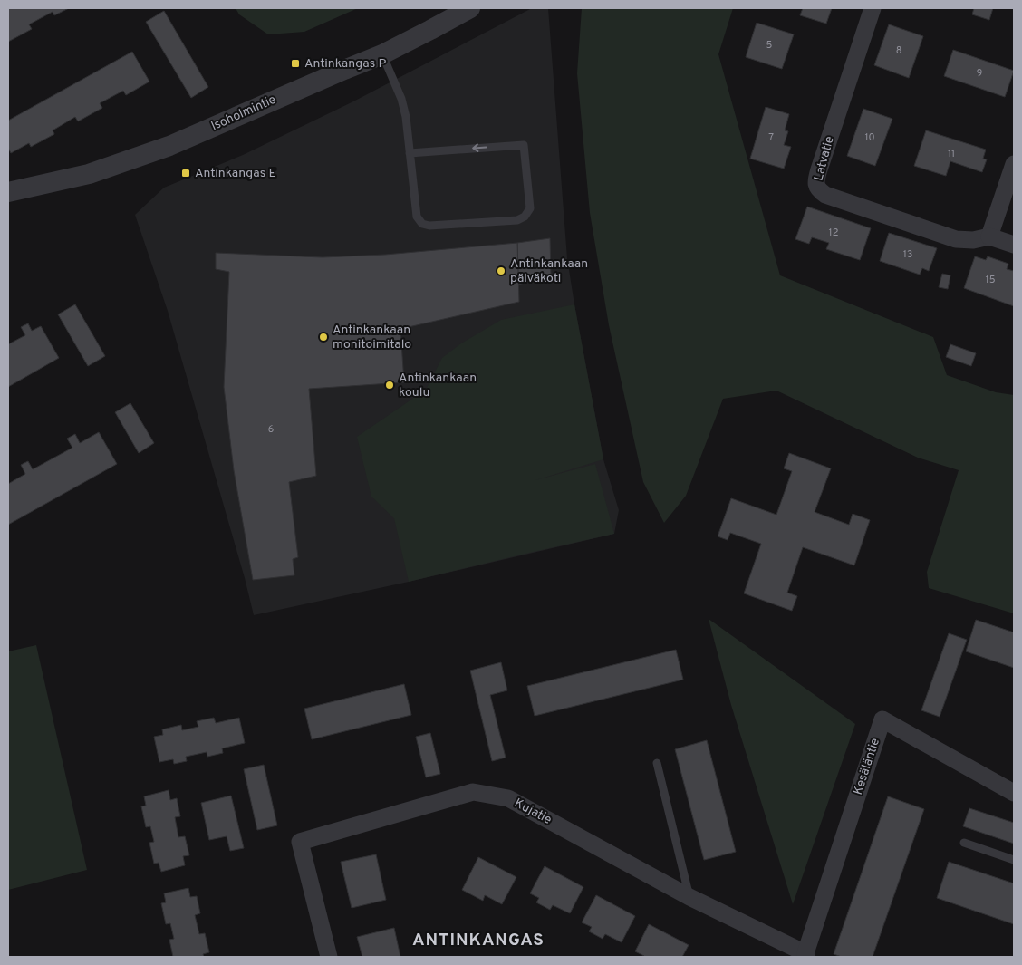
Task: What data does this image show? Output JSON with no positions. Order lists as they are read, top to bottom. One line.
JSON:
{"streets":{"street":["Isoholmintie","Latvatie","Kesäläntie","Kujatie"]},"crossings":[["Kesäläntie","Kujatie"]],"districts":["ANTINKANGAS"],"places":{"transit":["Antinkangas P","Antinkangas E"],"other":["Antinkankaan päiväkoti","Antinkankaan monitoimitalo","Antinkankaan koulu"]},"house_numbers":["5","8","9","7","10","11","12","13","15","6"]}
